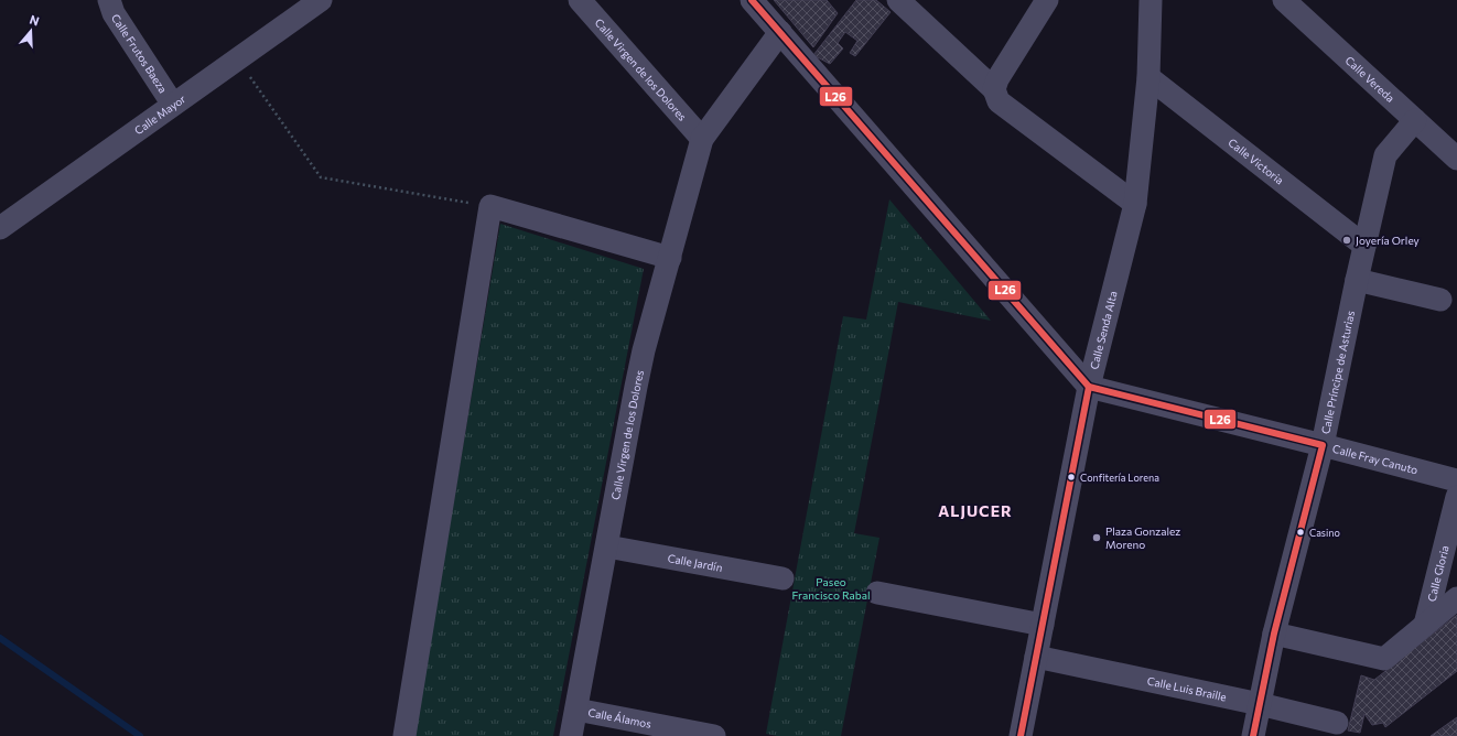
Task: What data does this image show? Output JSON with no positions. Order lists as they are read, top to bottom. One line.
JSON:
{"streets":{"street":["Calle Frutos Baeza","Calle Virgen de los Dolores","Calle Vereda","Calle Mayor","Calle Victoria","Calle Senda Alta","Calle Príncipe de Asturias","Calle Fray Canuto","Calle Jardín","Calle Gloria","Calle Luis Braille","Calle Álamos"]},"crossings":[["Calle Frutos Baeza","Calle Mayor"],["Calle Virgen de los Dolores","Calle Jardín"],["Calle Virgen de los Dolores","Calle Álamos"],["Calle Vereda","Calle Príncipe de Asturias"],["Calle Victoria","Calle Senda Alta"],["Calle Victoria","Calle Príncipe de Asturias"],["Calle Senda Alta","Calle Fray Canuto"],["Calle Senda Alta","Calle Luis Braille"],["Calle Príncipe de Asturias","Calle Fray Canuto"],["Calle Príncipe de Asturias","Calle Luis Braille"]],"districts":["ALJUCER"],"parks":["Paseo Francisco Rabal"],"places":["Joyería Orley","Confitería Lorena","Casino","Plaza Gonzalez Moreno"],"lines":["transit line L26"],"north":"top"}
